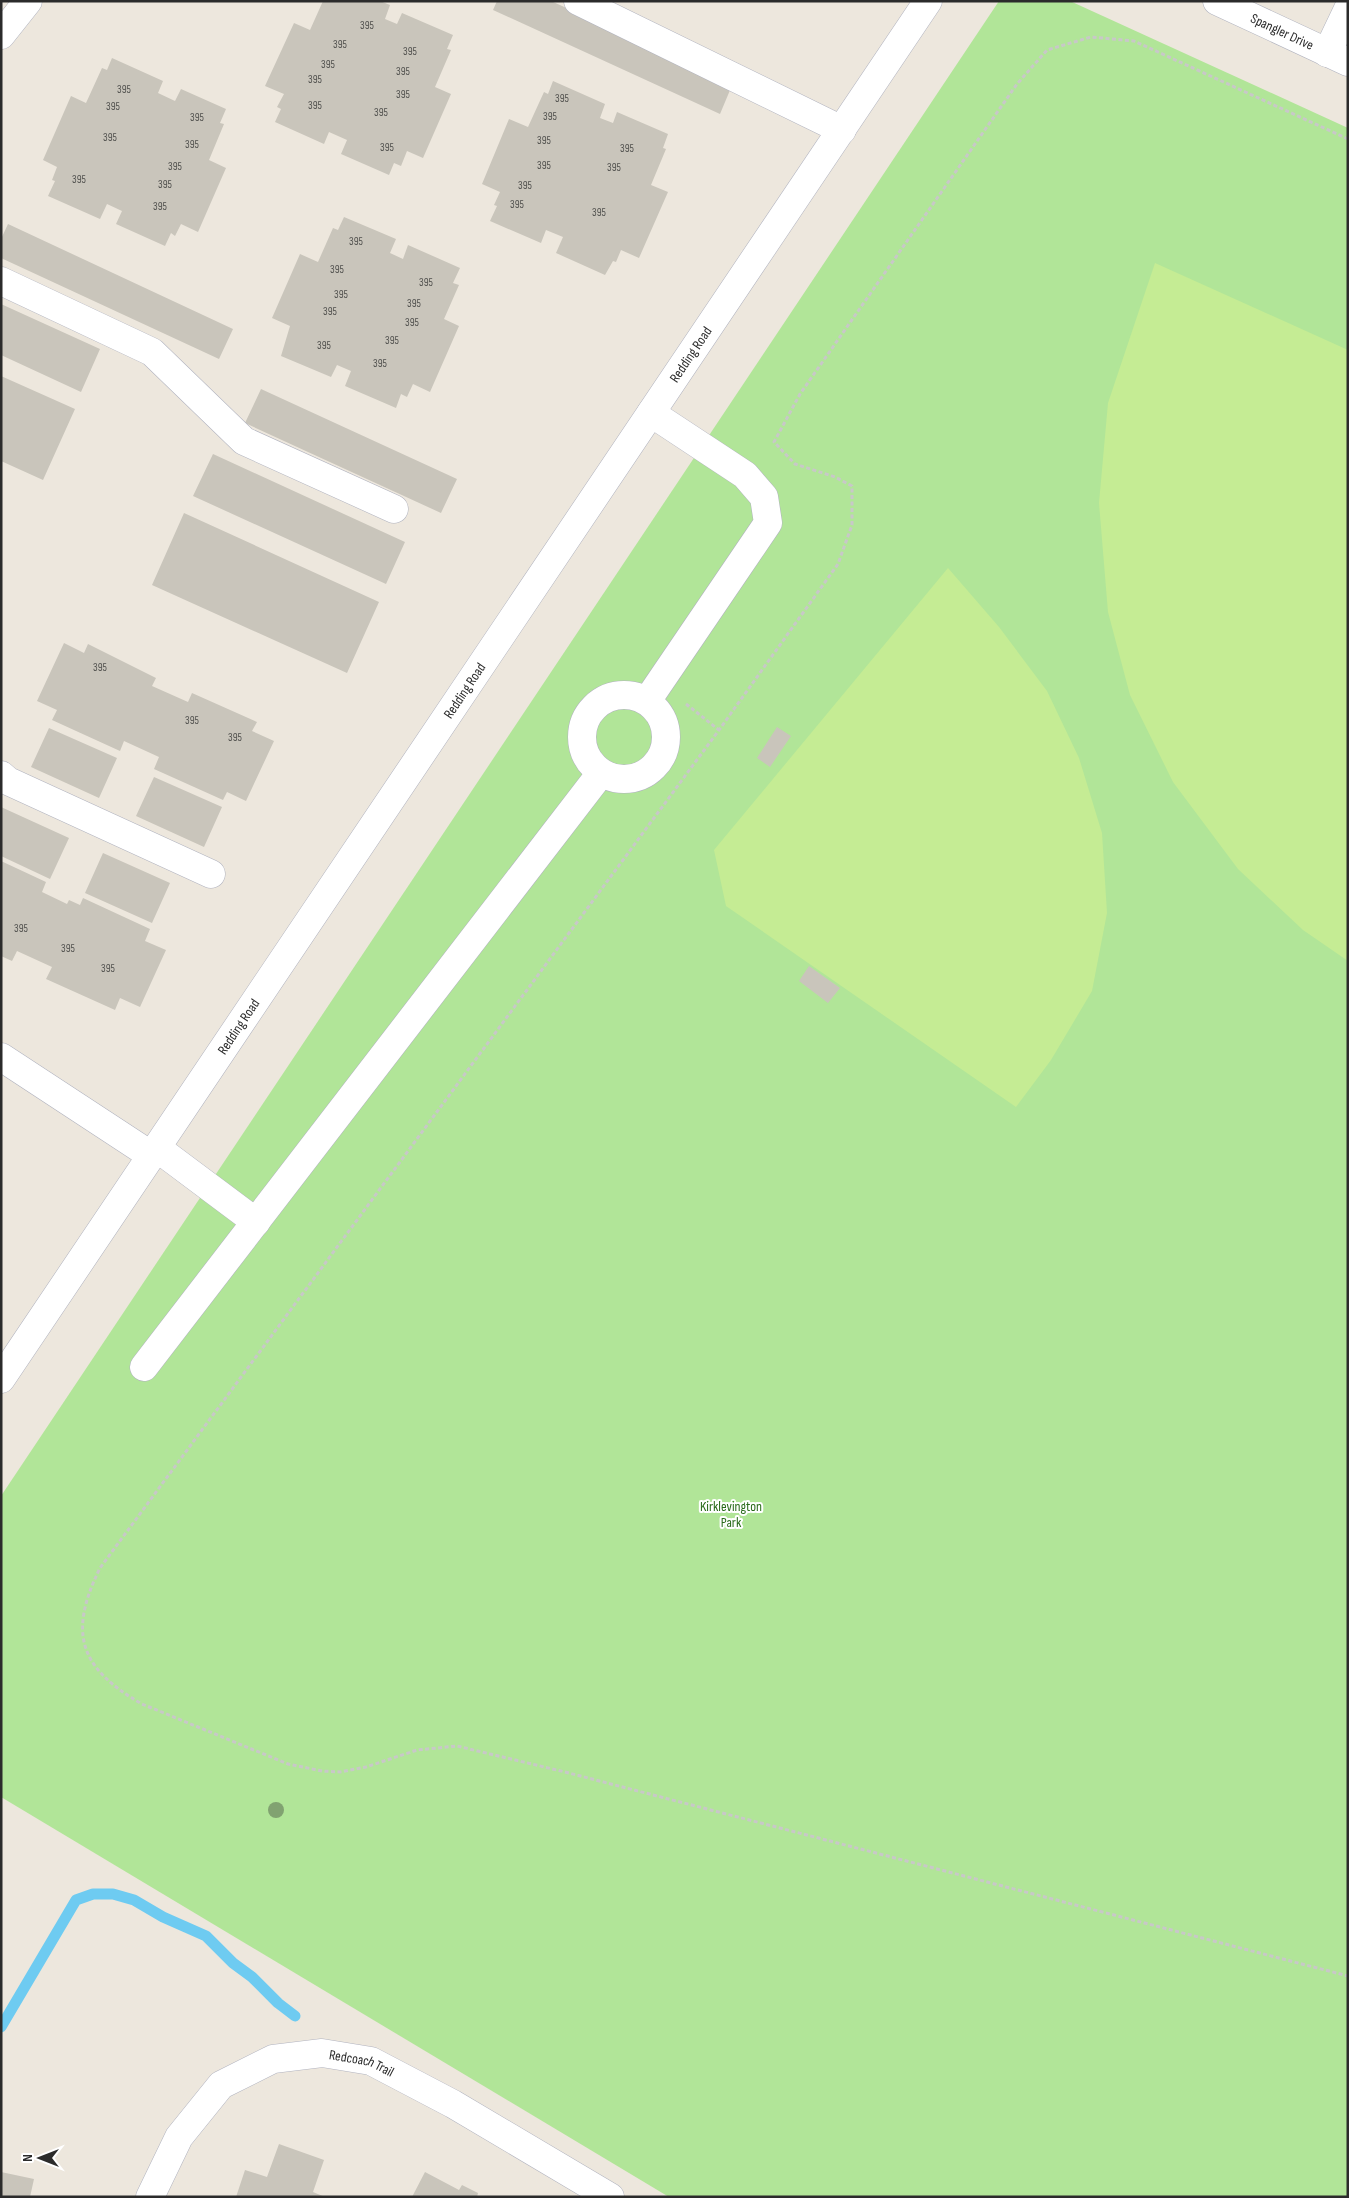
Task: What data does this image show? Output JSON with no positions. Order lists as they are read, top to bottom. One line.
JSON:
{"streets":{"street":["Spangler Drive","Redding Road","Redcoach Trail"]},"parks":["Kirklevington Park"],"house_numbers":["395","395","395","395","395","395","395","395","395","395","395","395","395","395","395","395","395","395","395","395","395","395","395","395","395","395","395","395","395","395","395","395","395","395","395","395","395","395","395","395","395","395","395","395"],"north":"left"}
